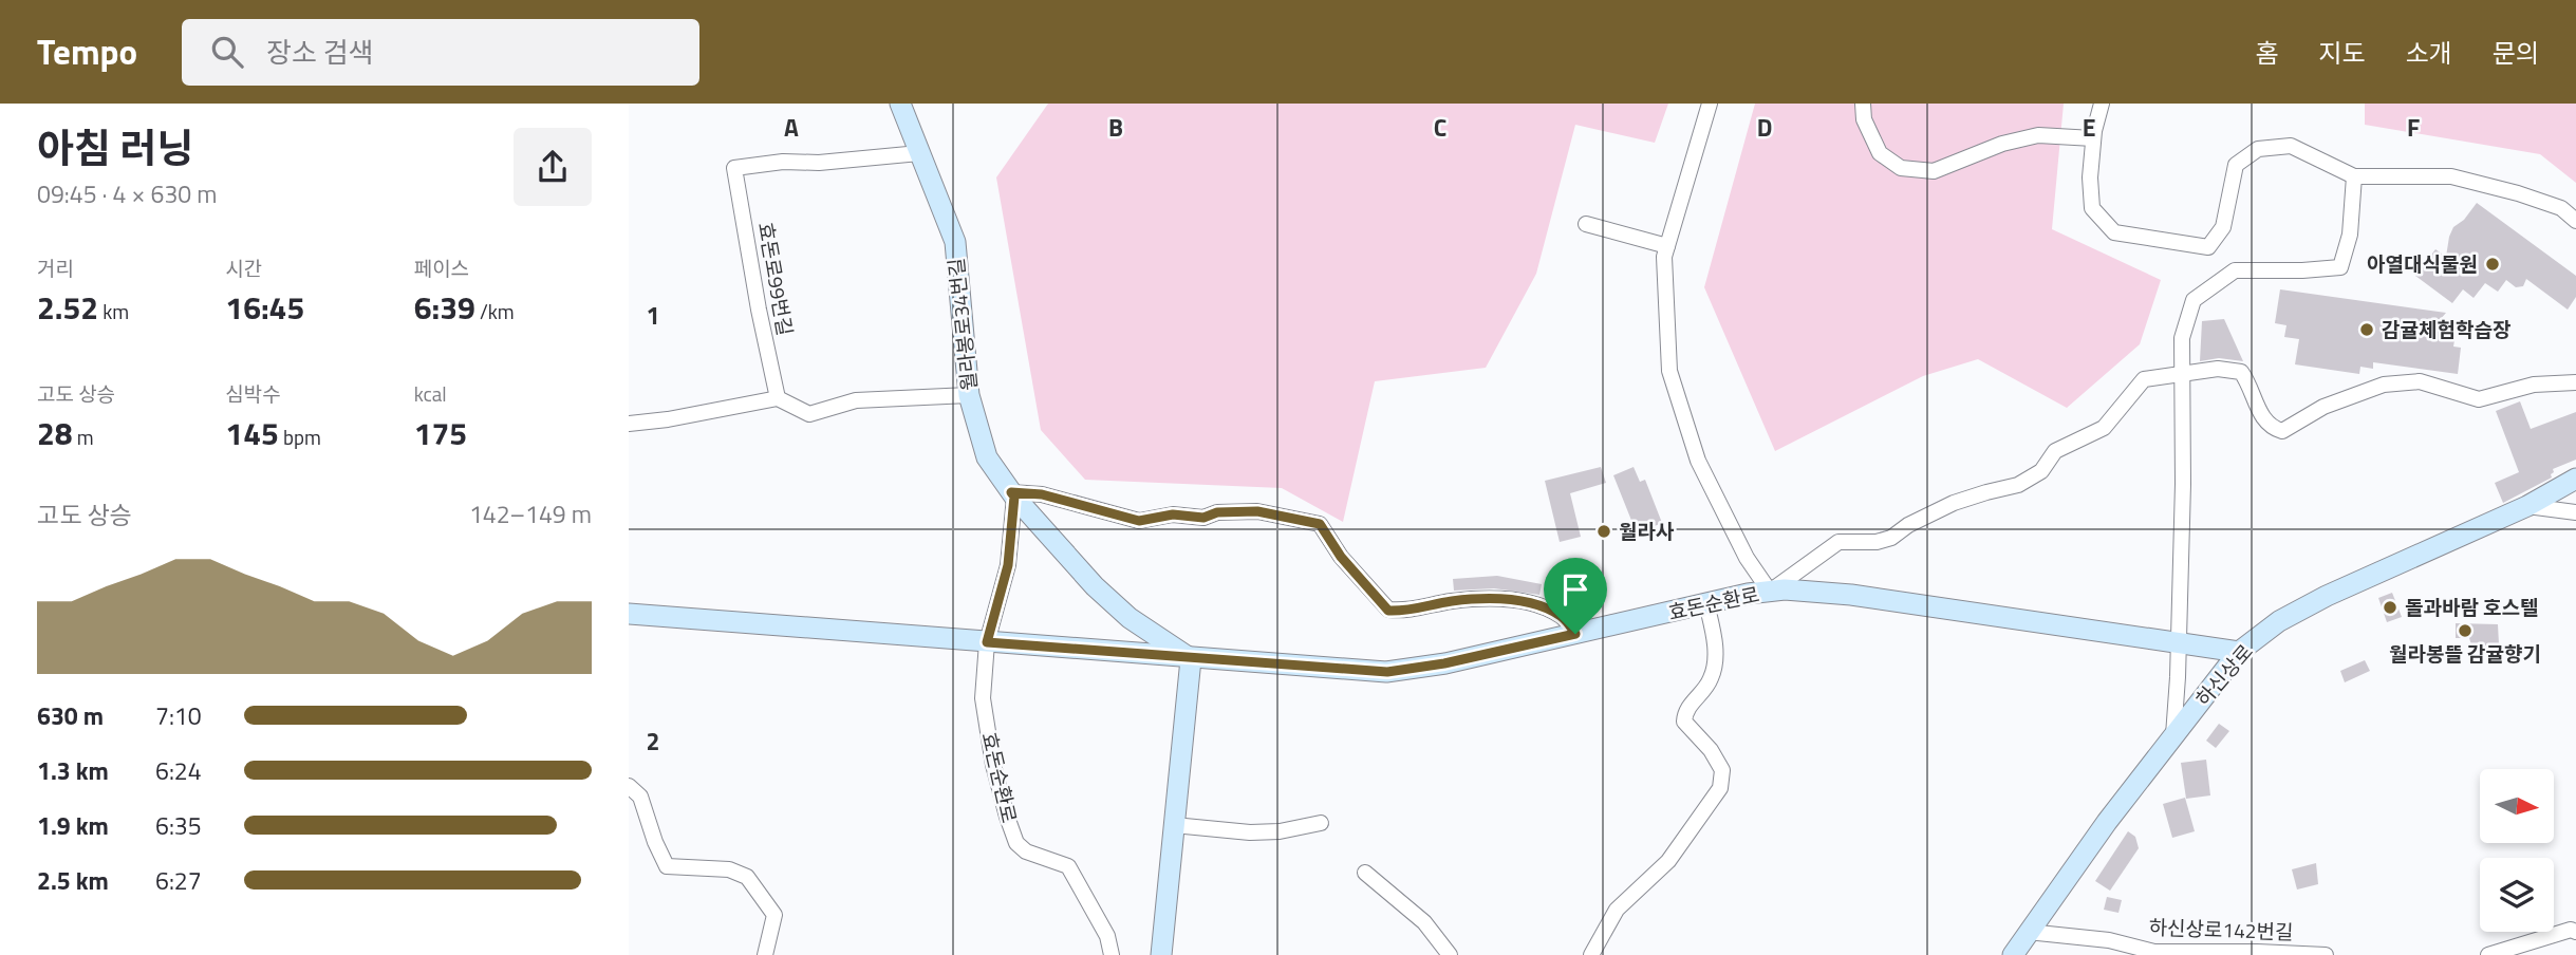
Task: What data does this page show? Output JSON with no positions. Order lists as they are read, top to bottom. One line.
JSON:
{"streets":{"street":["효돈로99번길","월라봉로34번길","효돈순환로","하신상로","하신상로142번길"]},"crossings":[["효돈로99번길","월라봉로34번길"],["월라봉로34번길","효돈순환로"],["효돈순환로","하신상로"],["하신상로","하신상로142번길"]],"places":["아열대식물원","감귤체험학습장","월라사","돌과바람 호스텔","월라봉뜰 감귤향기"],"north":"right","page":{"header":"Tempo","search":"장소 검색","nav":["홈","지도","소개","문의"],"heading":["아침 러닝","09:45 · 4 × 630 m"],"stats":[["거리","2.52 km"],["시간","16:45"],["페이스","6:39 /km"],["고도 상승","28 m"],["심박수","145 bpm"],["kcal","175"]],"chart":["고도 상승","142–149 m"],"list":[{"name":"630 m","note":"7:10"},{"name":"1.3 km","note":"6:24"},{"name":"1.9 km","note":"6:35"},{"name":"2.5 km","note":"6:27"}]},"grid":{"columns":["A","B","C","D","E","F"],"rows":["1","2"]}}
